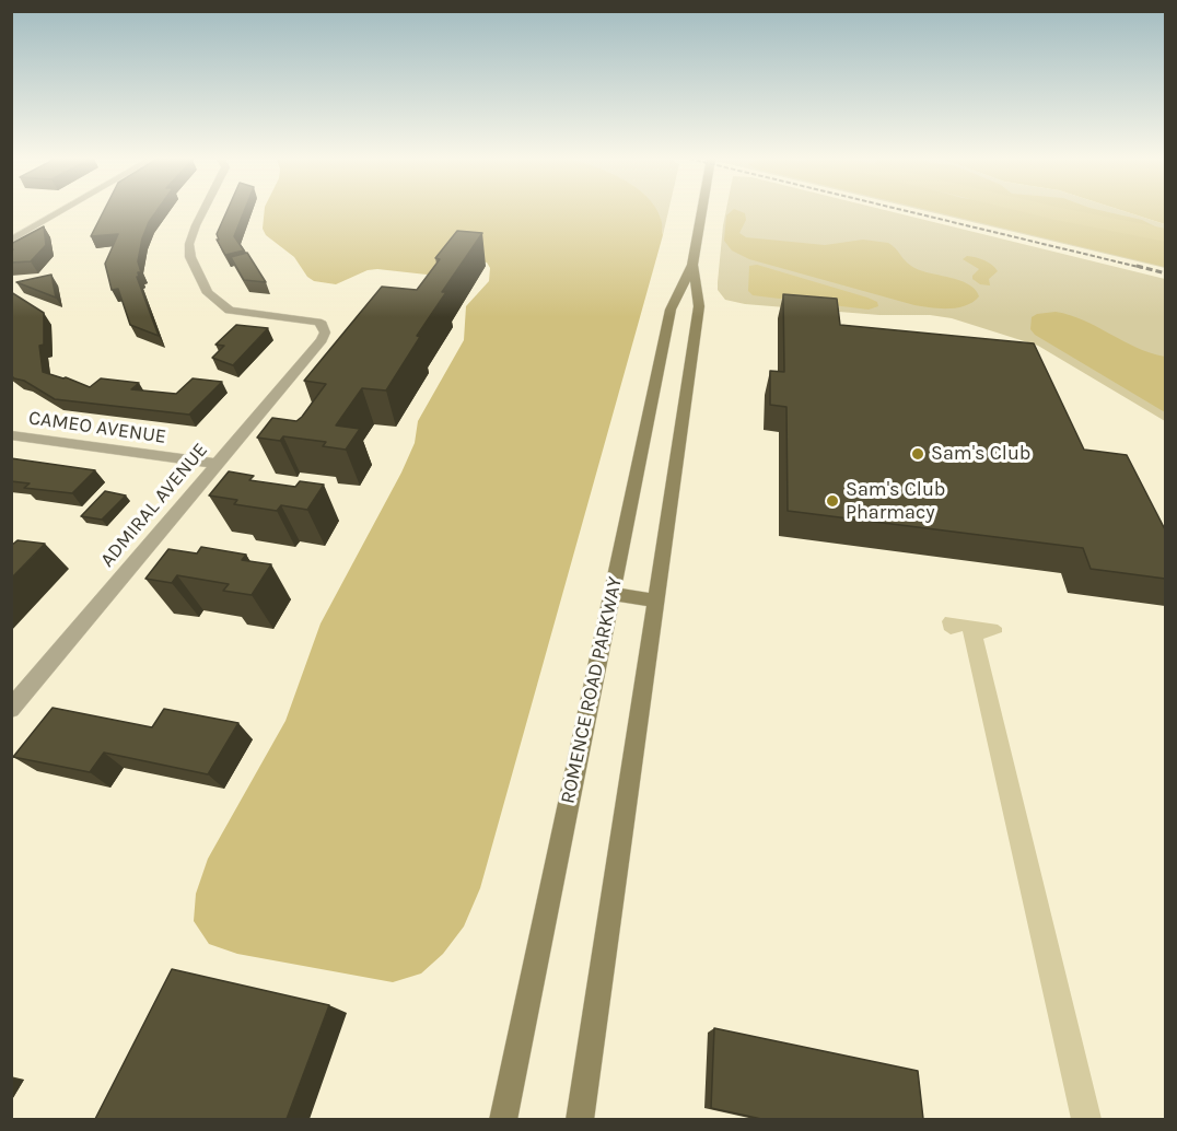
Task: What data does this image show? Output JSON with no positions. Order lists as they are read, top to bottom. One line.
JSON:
{"streets":{"street":["CAMEO AVENUE","ADMIRAL AVENUE","ROMENCE ROAD PARKWAY"]},"crossings":[["CAMEO AVENUE","ADMIRAL AVENUE"]],"places":["Sam's Club","Sam's Club Pharmacy"]}
